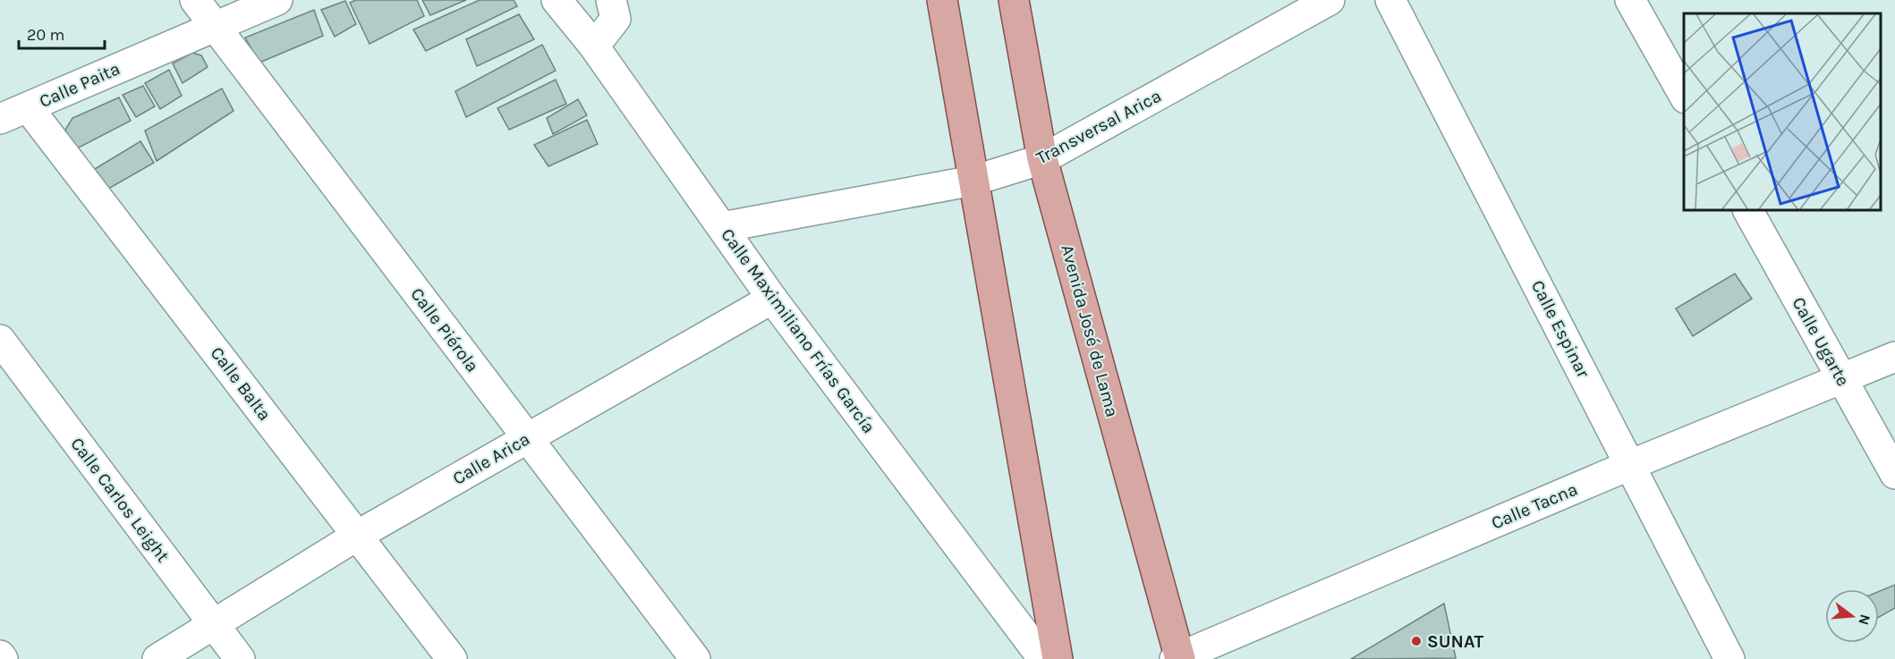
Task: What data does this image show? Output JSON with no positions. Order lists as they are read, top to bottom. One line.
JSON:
{"streets":{"main road":["Avenida José de Lama"],"street":["Calle Paita","Transversal Arica","Calle Espinar","Calle Piérola","Calle Maximiliano Frías García","Calle Ugarte","Calle Balta","Calle Arica","Calle Carlos Leight","Calle Tacna"]},"crossings":[["Calle Paita","Calle Piérola"],["Calle Paita","Calle Balta"],["Transversal Arica","Calle Maximiliano Frías García"],["Transversal Arica","Avenida José de Lama"],["Calle Espinar","Calle Tacna"],["Calle Piérola","Calle Arica"],["Calle Maximiliano Frías García","Calle Arica"],["Avenida José de Lama","Calle Tacna"],["Calle Ugarte","Calle Tacna"],["Calle Balta","Calle Arica"],["Calle Arica","Calle Carlos Leight"]],"places":["SUNAT"],"scale_bar":"20 m","north":"right"}
